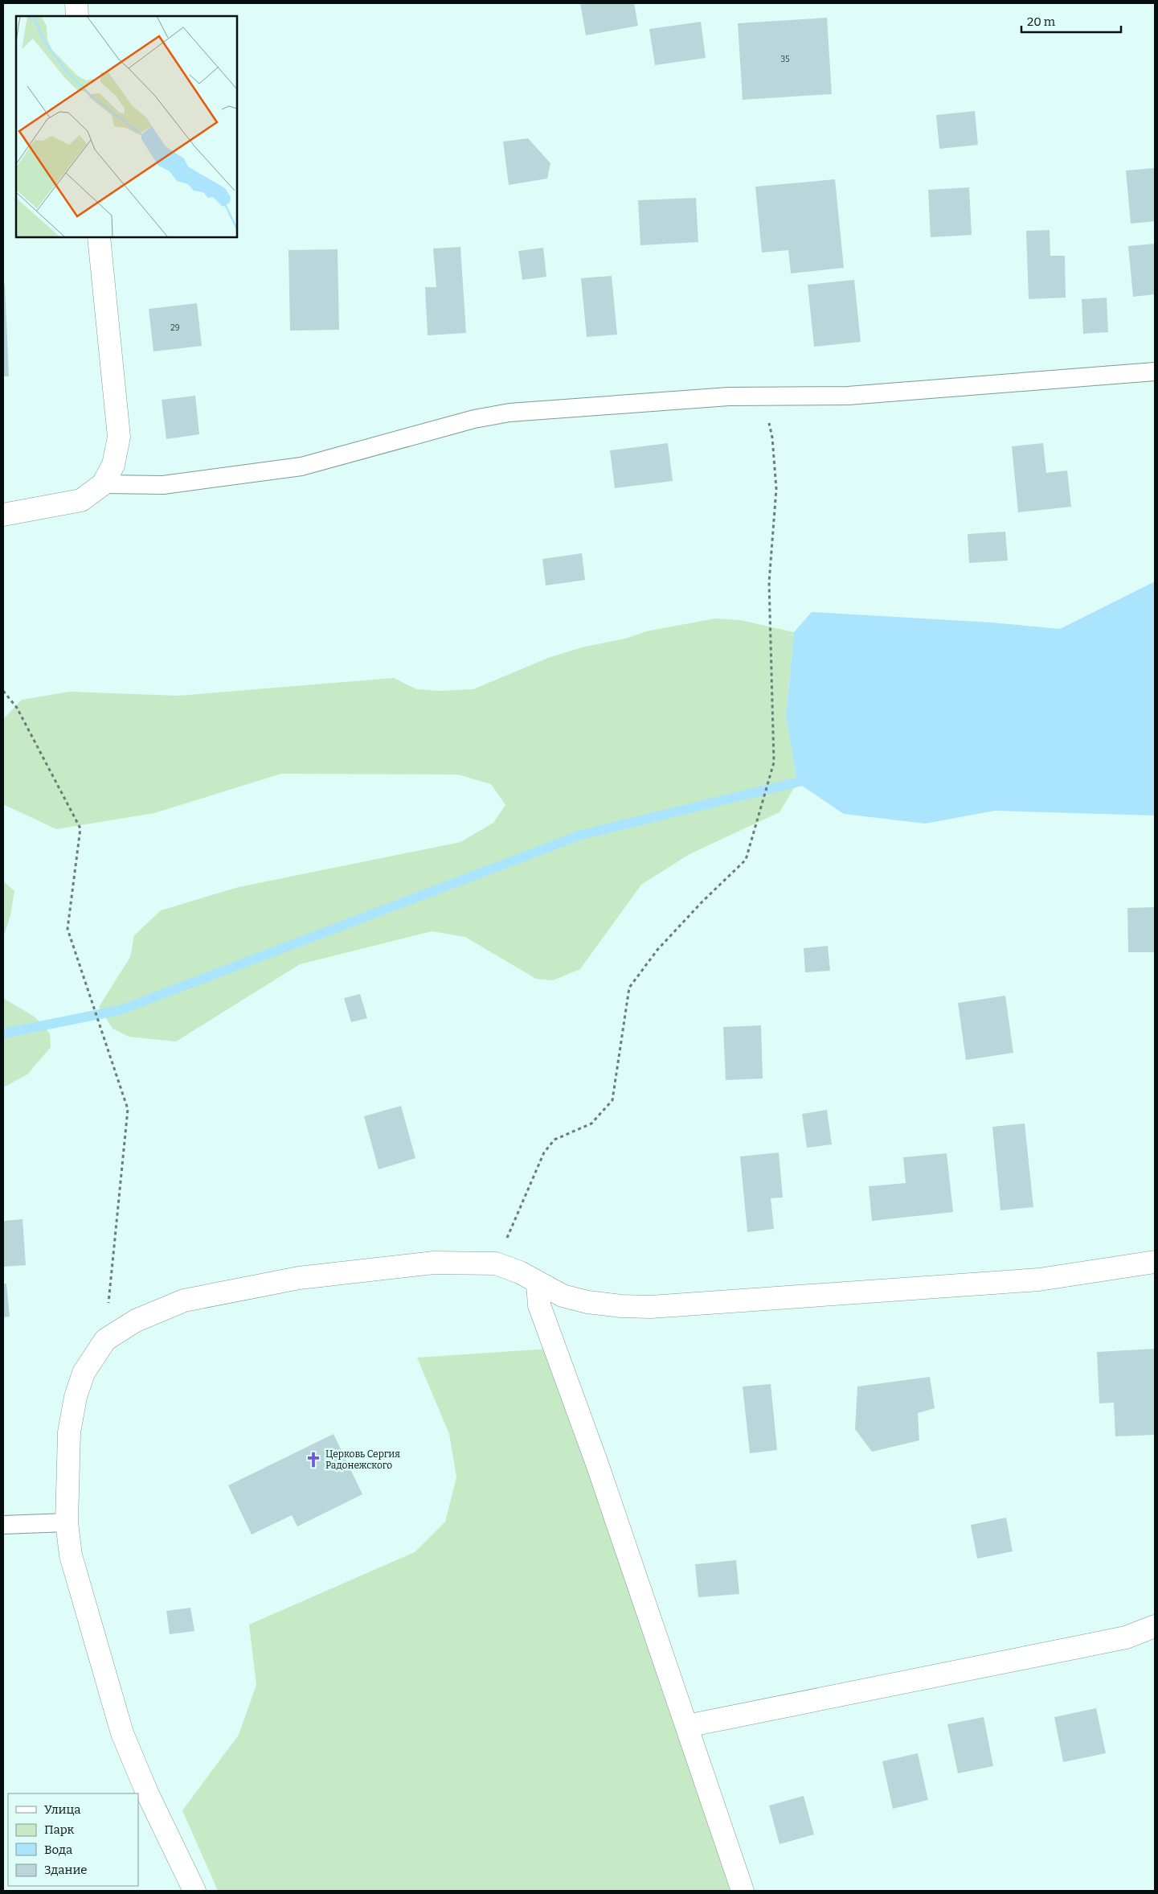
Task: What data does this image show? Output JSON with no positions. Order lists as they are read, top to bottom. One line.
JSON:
{"places":{"church":["Церковь Сергия Радонежского"]},"house_numbers":["35","29"],"legend":["Улица","Парк","Вода","Здание"],"scale_bar":"20 m"}
